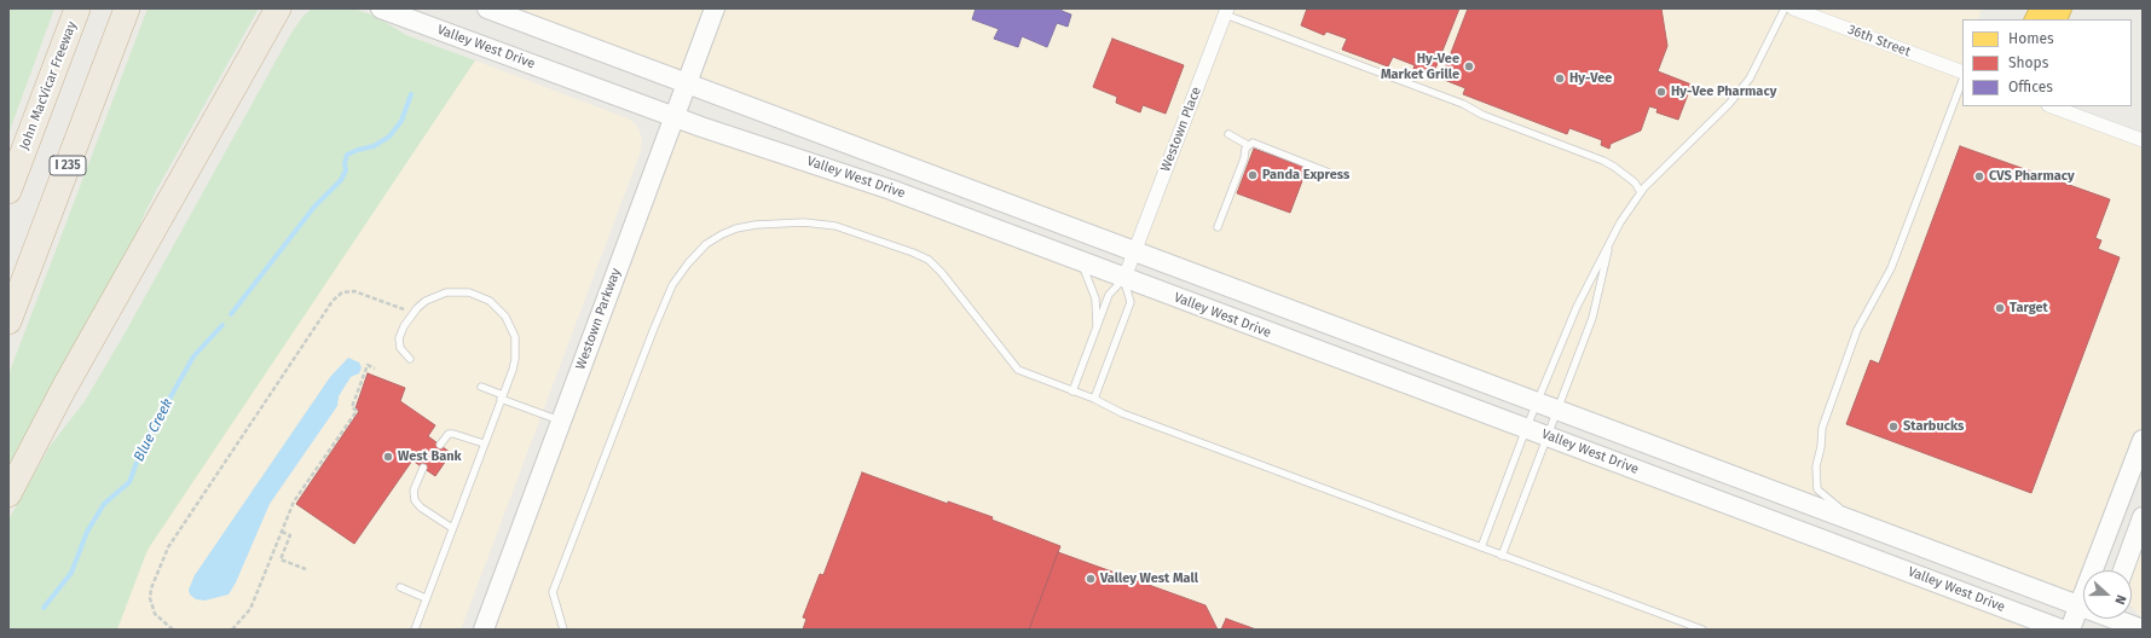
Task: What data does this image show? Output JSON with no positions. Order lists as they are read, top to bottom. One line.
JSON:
{"streets":{"highway":["John MacVicar Freeway","I 235"],"main road":["Valley West Drive","Westown Parkway"],"street":["36th Street","Westown Place"]},"crossings":[["Valley West Drive","Westown Place"],["Valley West Drive","Westown Parkway"]],"water":["Blue Creek"],"places":["Hy-Vee Market Grille","Hy-Vee","Hy-Vee Pharmacy","Panda Express","CVS Pharmacy","Target","Starbucks","West Bank","Valley West Mall"],"legend":["Homes","Shops","Offices"],"north":"right"}
